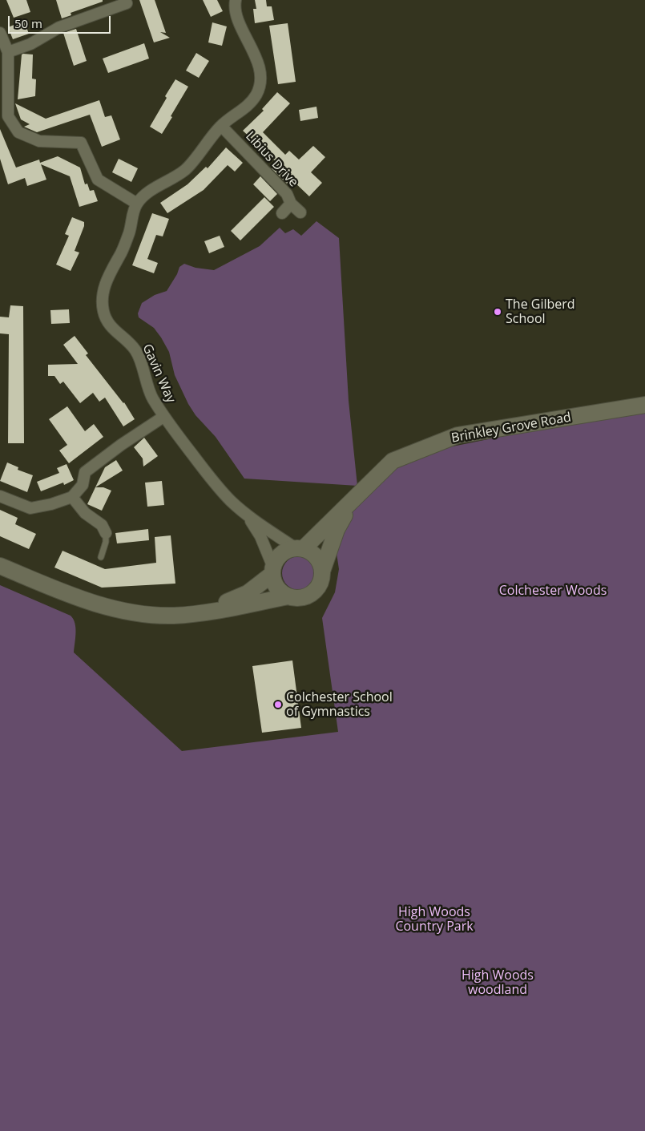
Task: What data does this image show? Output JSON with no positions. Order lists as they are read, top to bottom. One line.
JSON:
{"streets":{"street":["Libius Drive","Gavin Way","Brinkley Grove Road"]},"crossings":[["Gavin Way","Brinkley Grove Road"]],"parks":["Colchester Woods","High Woods Country Park","High Woods woodland"],"places":["The Gilberd School","Colchester School of Gymnastics"],"scale_bar":"50 m"}
